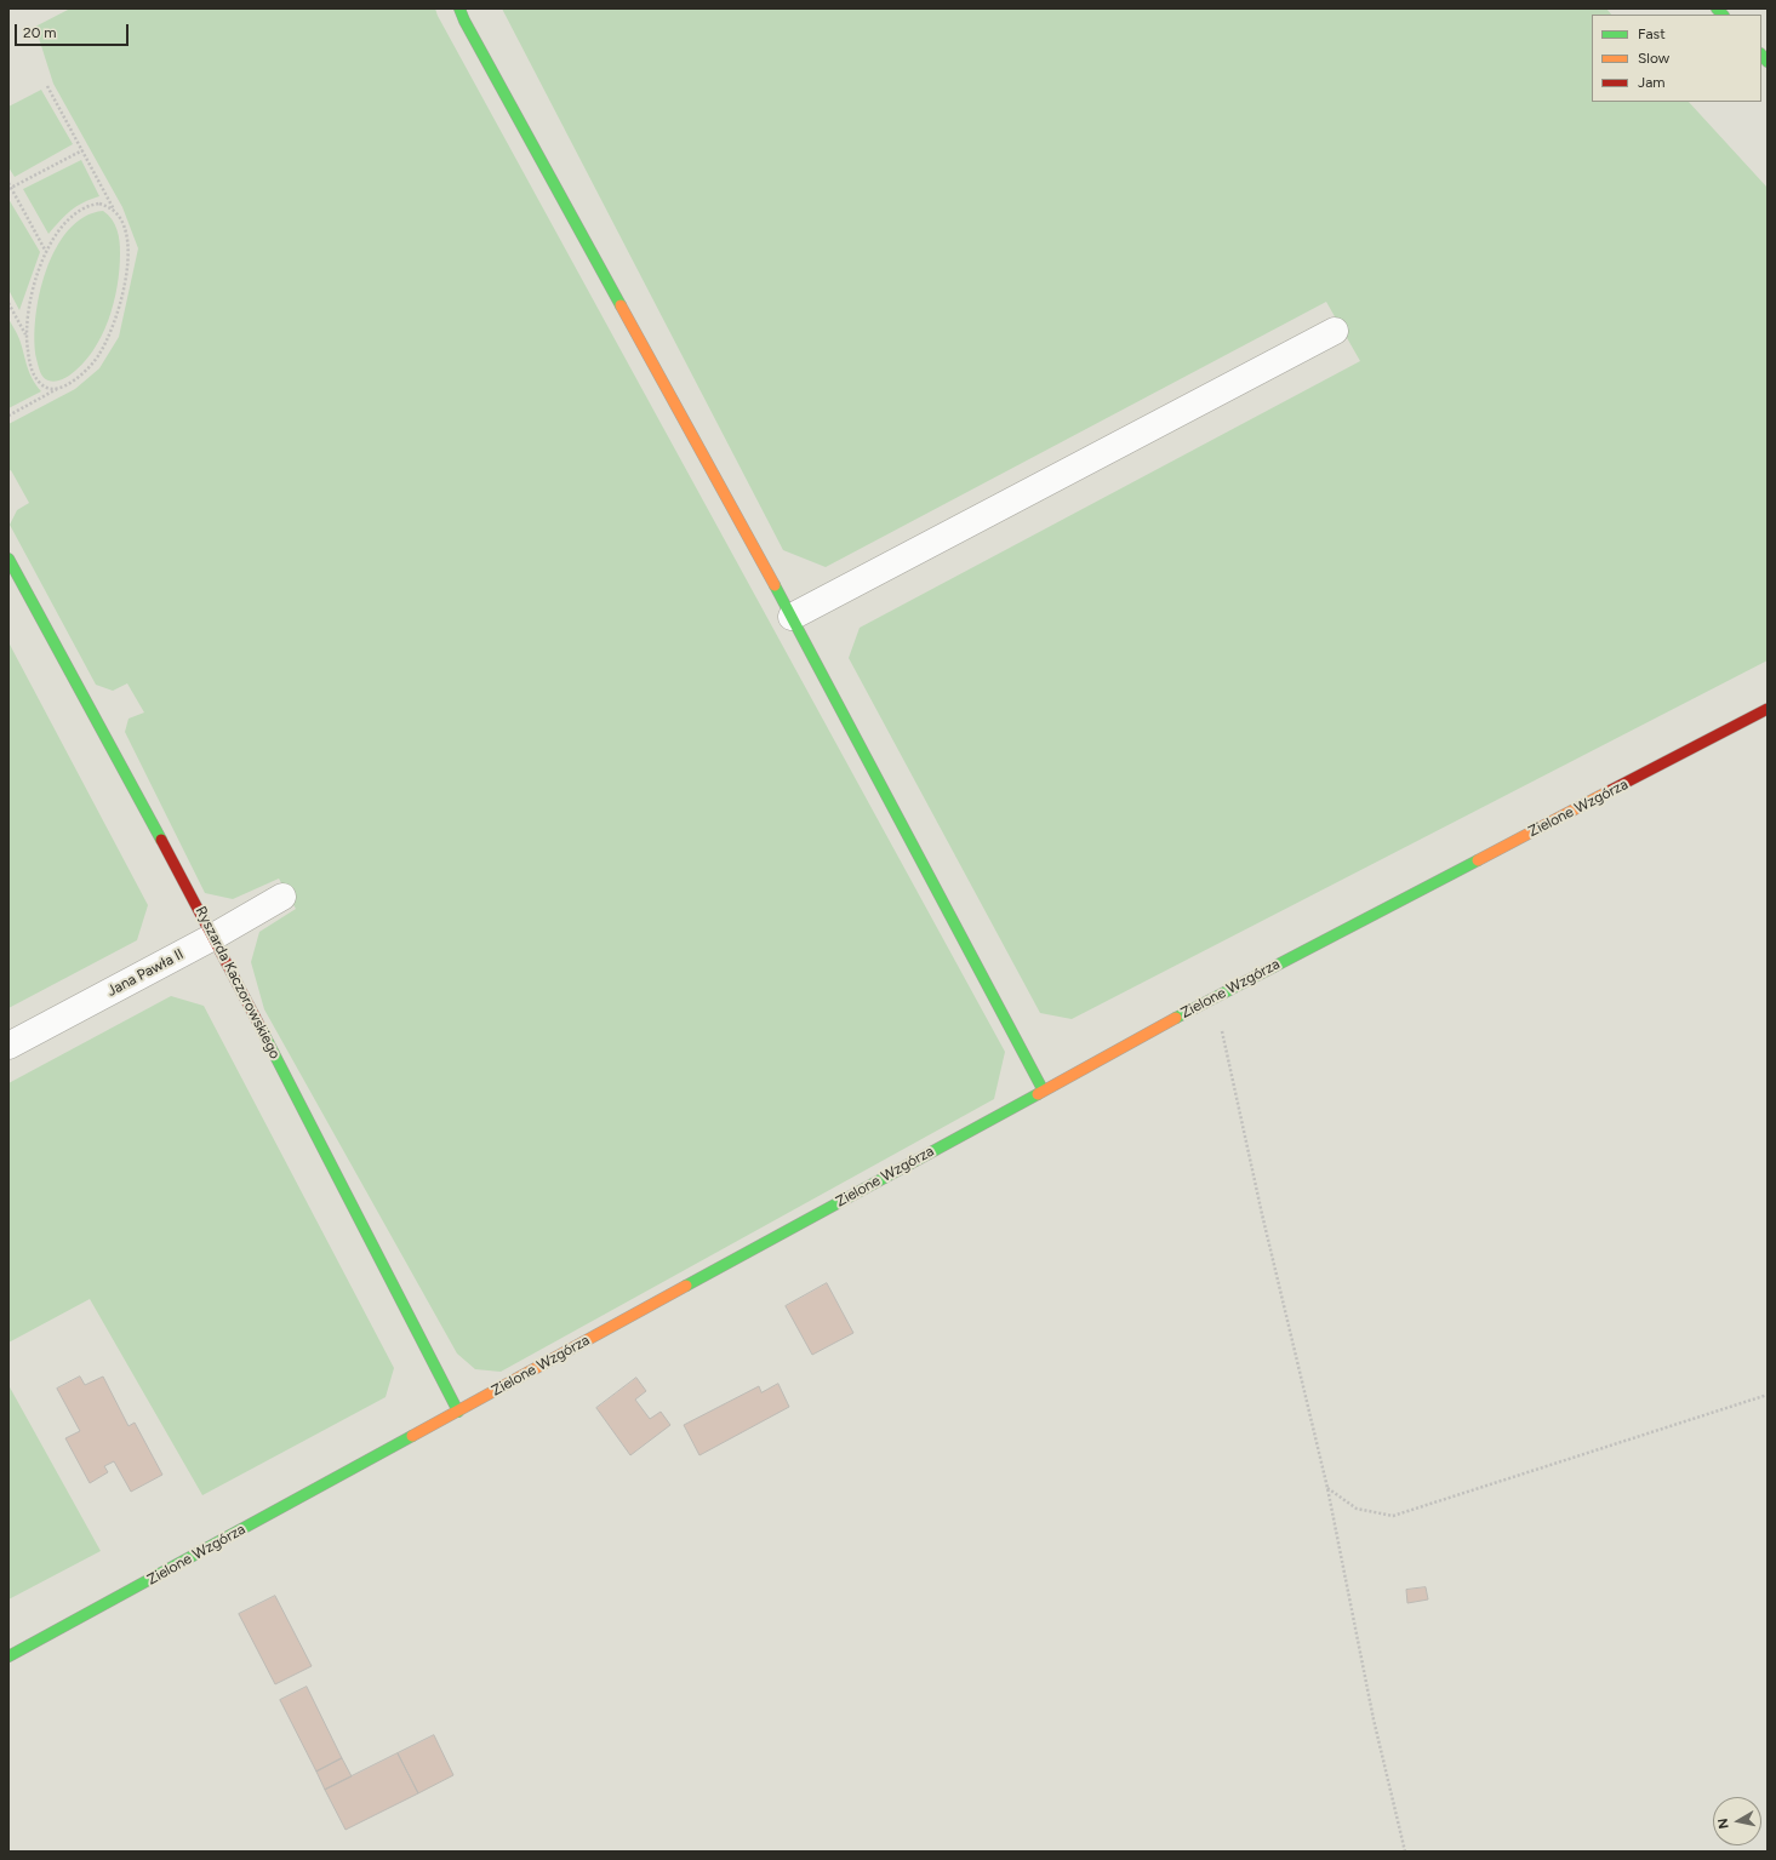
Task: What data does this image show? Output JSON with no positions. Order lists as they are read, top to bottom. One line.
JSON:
{"streets":{"main road":["Zielone Wzgórza","Ryszarda Kaczorowskiego"],"street":["Jana Pawła II"]},"crossings":[["Zielone Wzgórza","Ryszarda Kaczorowskiego"],["Jana Pawła II","Ryszarda Kaczorowskiego"]],"legend":["Fast","Slow","Jam"],"scale_bar":"20 m","north":"left"}
